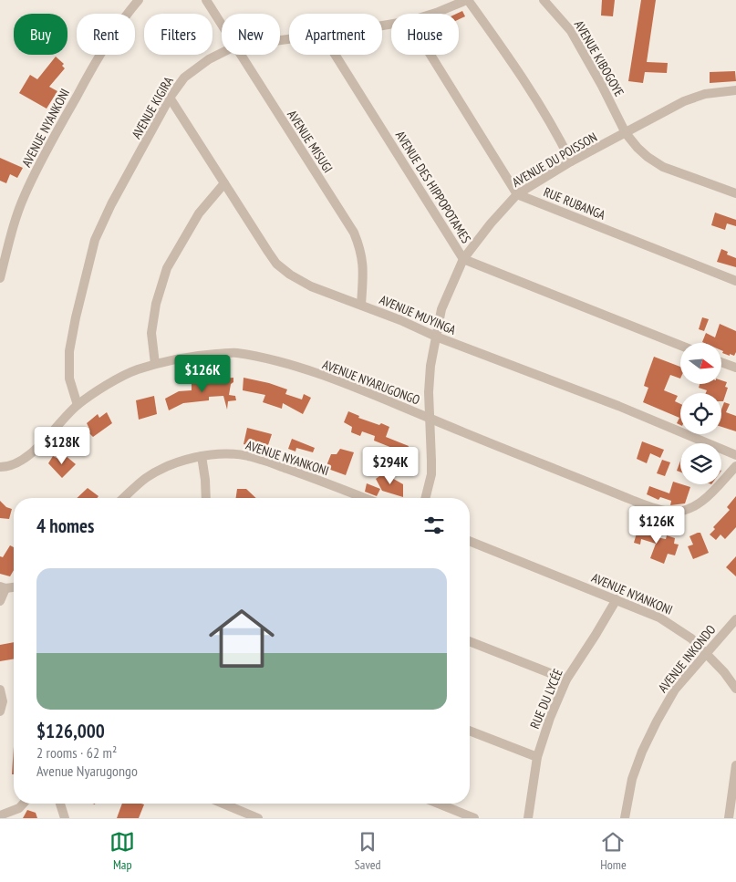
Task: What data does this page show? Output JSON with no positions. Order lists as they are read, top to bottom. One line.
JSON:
{"streets":{"street":["AVENUE KIBOGOYE","AVENUE KIGIRA","AVENUE NYANKONI","AVENUE MISUGI","AVENUE DU POISSON","AVENUE DES HIPPOPOTAMES","RUE RUBANGA","AVENUE MUYINGA","AVENUE NYARUGONGO","AVENUE INKONDO","RUE DU LYCÉE"]},"crossings":[["AVENUE KIBOGOYE","AVENUE DU POISSON"],["AVENUE KIGIRA","AVENUE MUYINGA"],["AVENUE KIGIRA","AVENUE NYARUGONGO"],["AVENUE NYANKONI","AVENUE INKONDO"],["AVENUE NYANKONI","RUE DU LYCÉE"],["AVENUE MISUGI","AVENUE MUYINGA"],["AVENUE DU POISSON","AVENUE DES HIPPOPOTAMES"],["AVENUE DU POISSON","RUE RUBANGA"],["AVENUE DU POISSON","AVENUE MUYINGA"],["AVENUE DU POISSON","AVENUE NYARUGONGO"]],"north":"right","page":{"chip":["Buy","Rent","Filters","New","Apartment","House"],"price":["$126K","$128K","$294K","$126K"],"heading":"4 homes","list":[{"name":"$126,000","note":"2 rooms · 62 m² · Avenue Nyarugongo"}],"tabs":["Map","Saved","Home"]}}
